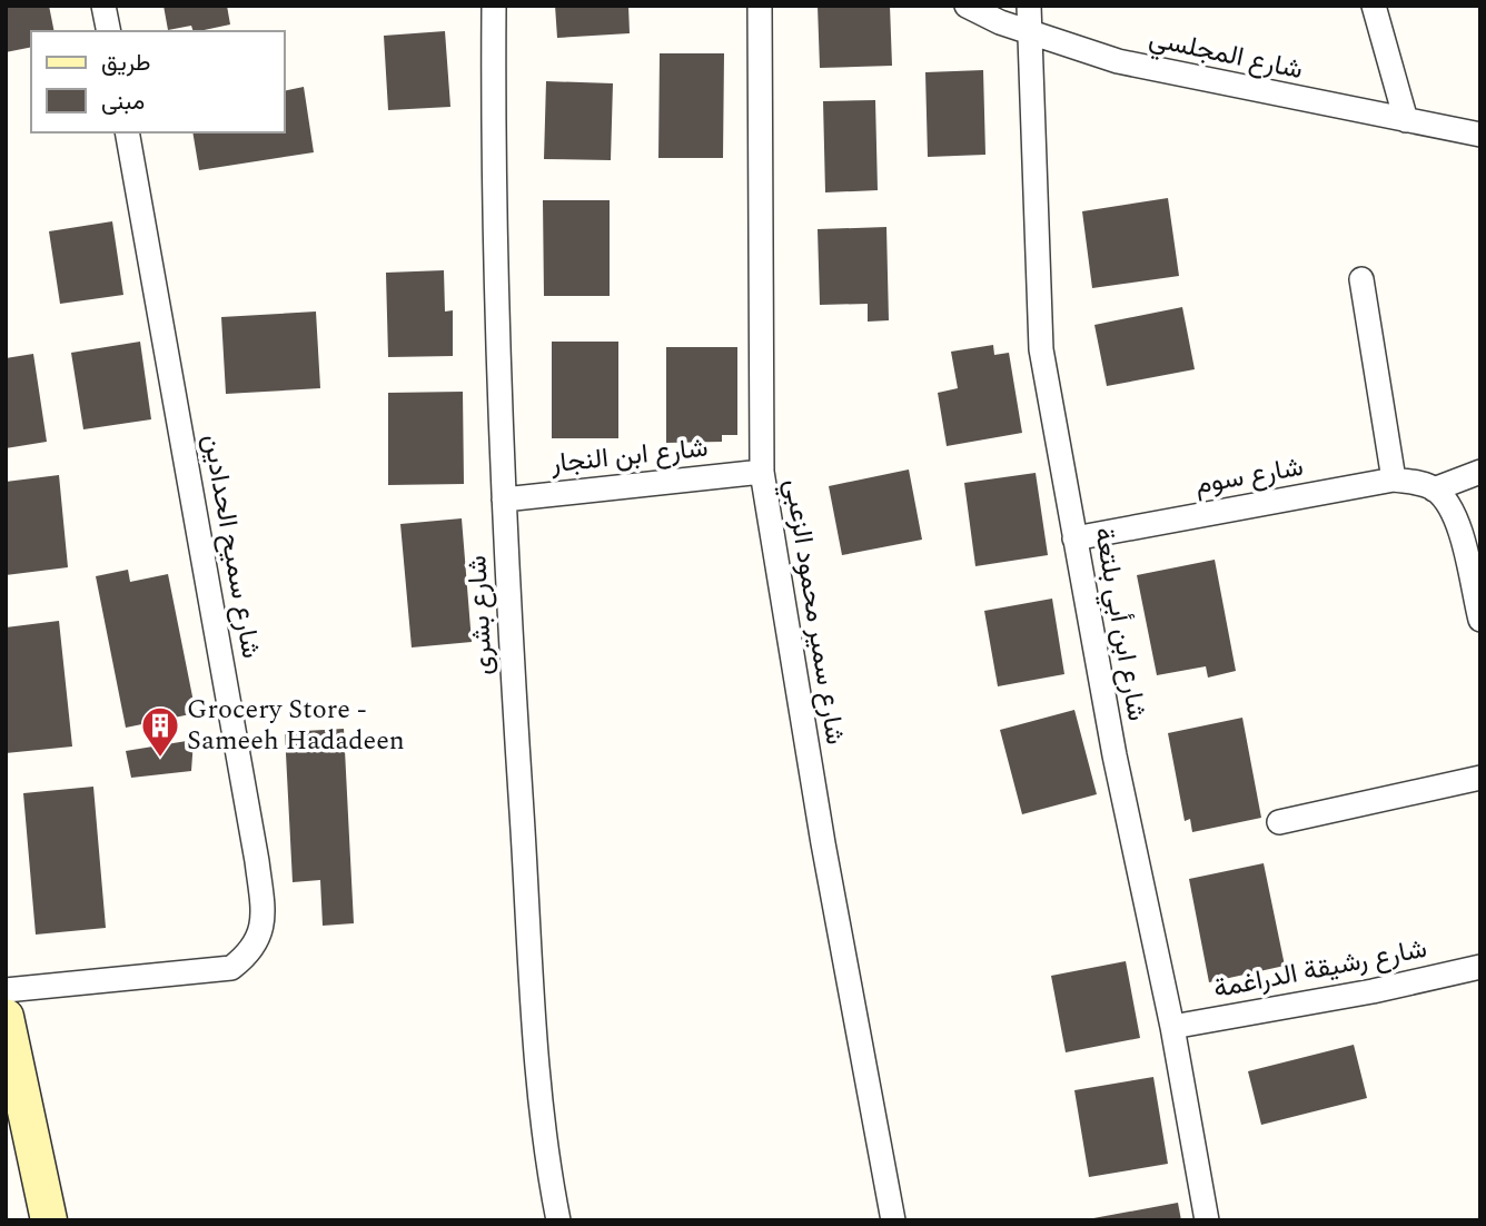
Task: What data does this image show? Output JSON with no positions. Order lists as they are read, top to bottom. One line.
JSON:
{"streets":{"street":["شارع المجلسي","شارع ابن النجار","شارع سوم","شارع سميح الحدادين","شارع سمير محمود الزعبي","شارع بشرى","شارع ابن أبي بلتعة","شارع رشيقة الدراغمة"]},"crossings":[["شارع المجلسي","شارع ابن أبي بلتعة"],["شارع ابن النجار","شارع سمير محمود الزعبي"],["شارع ابن النجار","شارع بشرى"],["شارع سوم","شارع ابن أبي بلتعة"],["شارع ابن أبي بلتعة","شارع رشيقة الدراغمة"]],"places":{"building":["Grocery Store - Sameeh Hadadeen"]},"legend":["طريق","مبنى"]}
